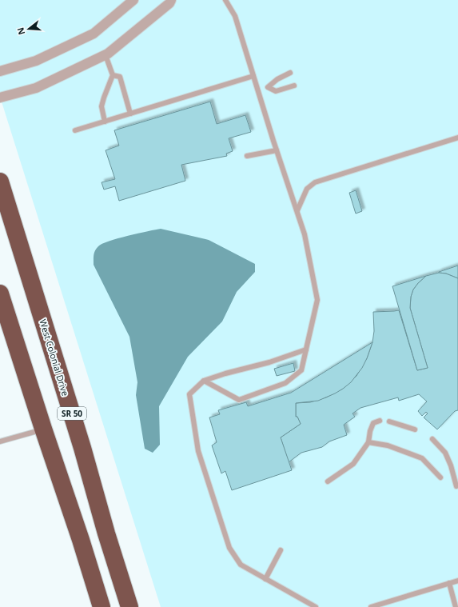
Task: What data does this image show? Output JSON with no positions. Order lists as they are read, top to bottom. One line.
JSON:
{"streets":{"highway":["West Colonial Drive","SR 50"]},"north":"left"}
